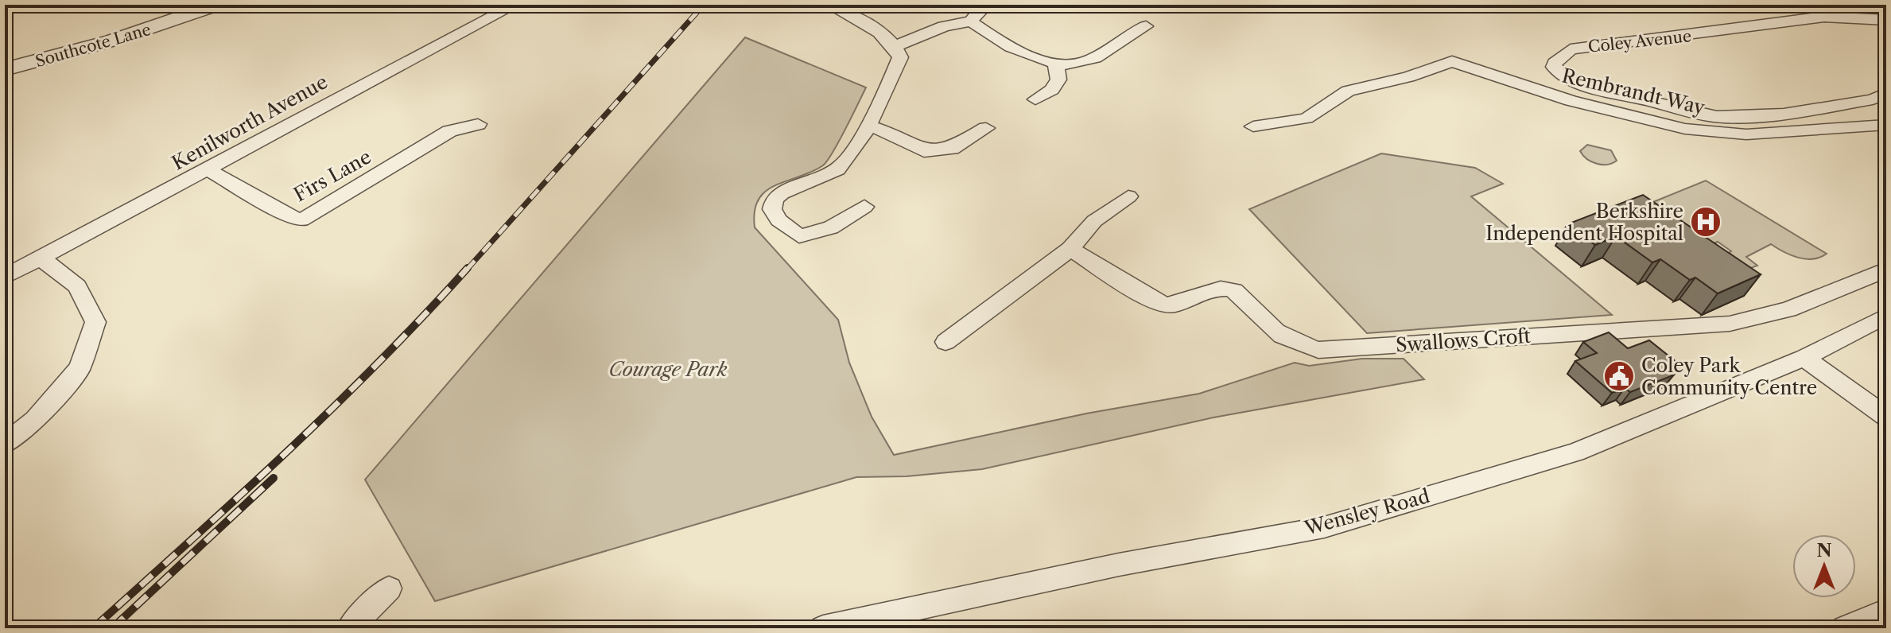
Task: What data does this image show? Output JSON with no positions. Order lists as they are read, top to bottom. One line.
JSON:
{"streets":{"street":["Coley Avenue","Southcote Lane","Rembrandt Way","Kenilworth Avenue","Firs Lane","Swallows Croft","Wensley Road"]},"crossings":[["Kenilworth Avenue","Firs Lane"]],"parks":["Courage Park"],"places":{"hospital":["Berkshire Independent Hospital"],"public building":["Coley Park Community Centre"]},"north":"top"}
